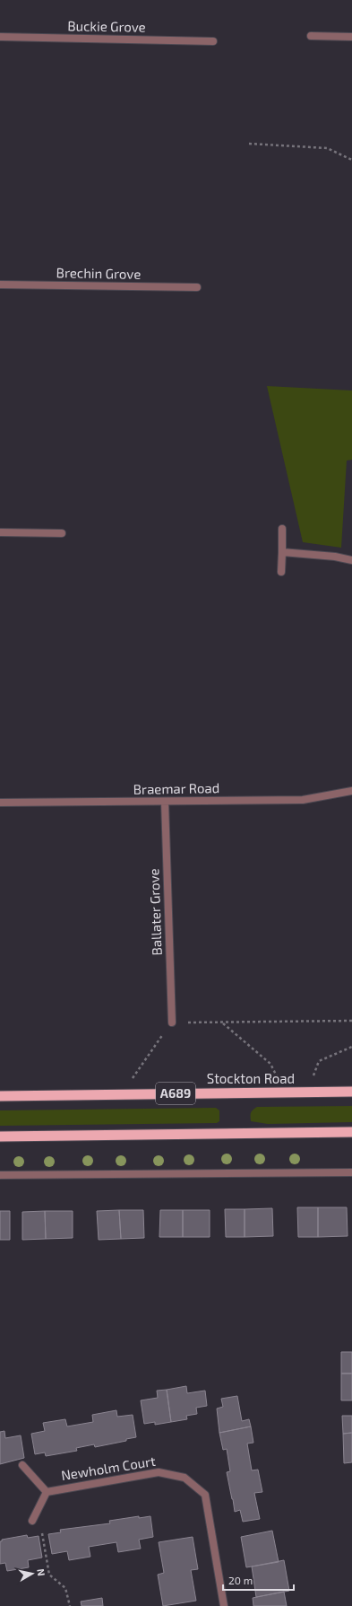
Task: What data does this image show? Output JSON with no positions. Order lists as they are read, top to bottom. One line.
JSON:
{"streets":{"highway":["Stockton Road","A689"],"street":["Buckie Grove","Brechin Grove","Braemar Road","Ballater Grove","Newholm Court"]},"crossings":[["Braemar Road","Ballater Grove"]],"scale_bar":"20 m","north":"right"}
